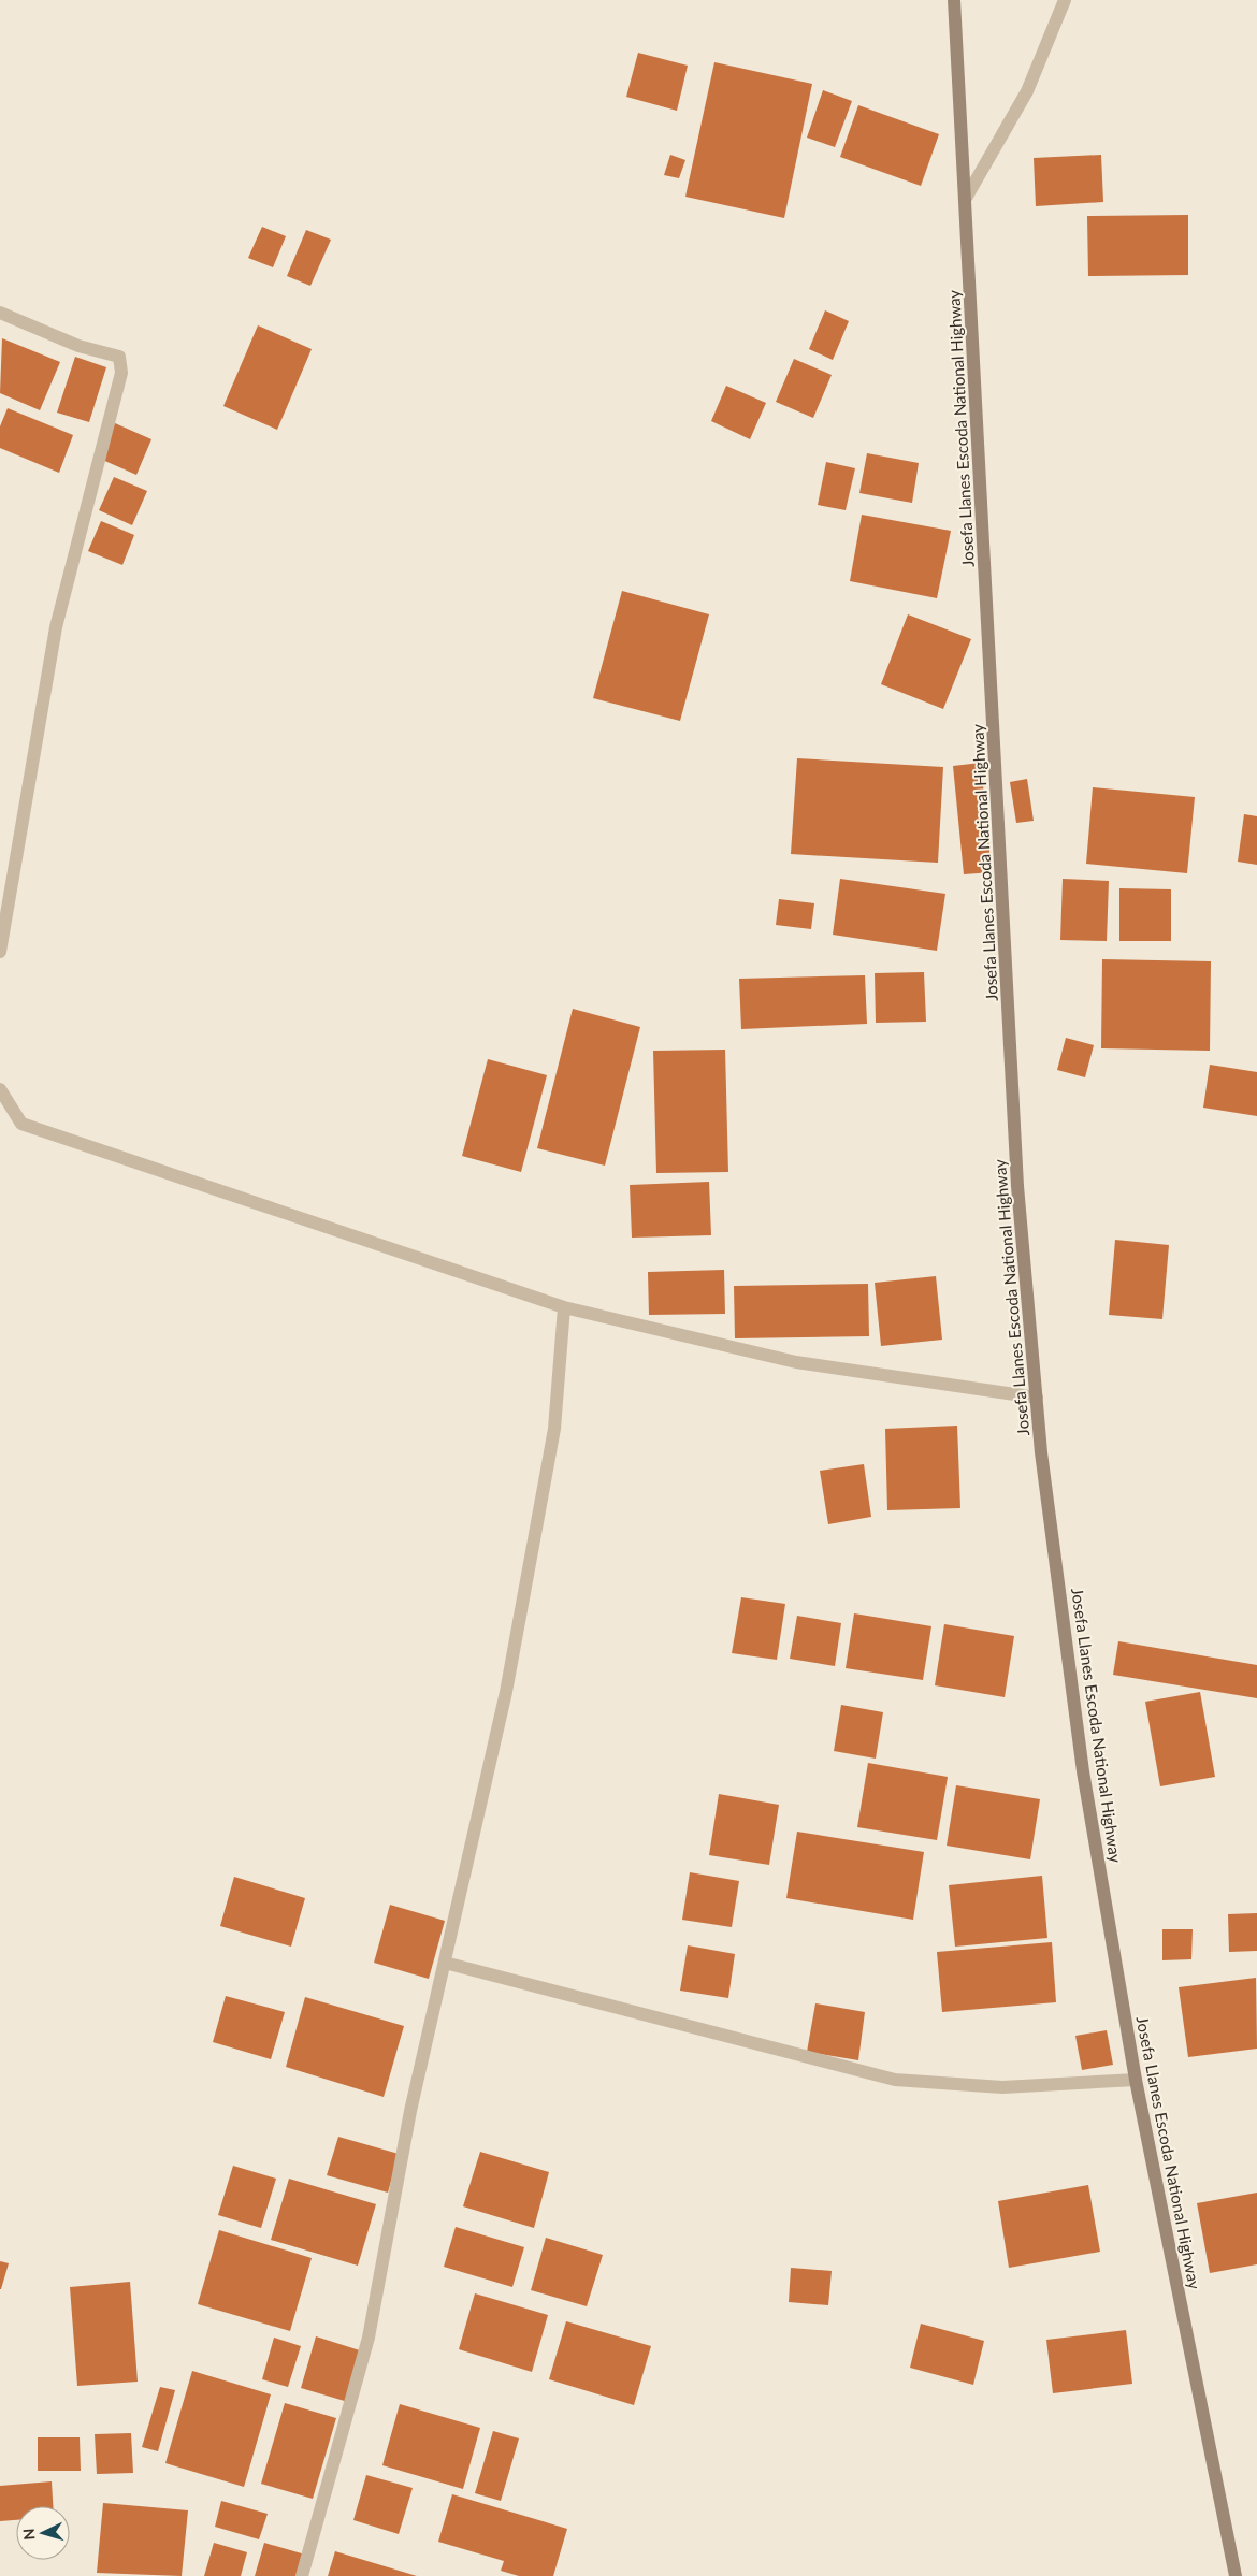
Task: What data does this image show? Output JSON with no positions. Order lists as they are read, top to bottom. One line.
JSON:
{"streets":{"main road":["Josefa Llanes Escoda National Highway"]},"north":"left"}
